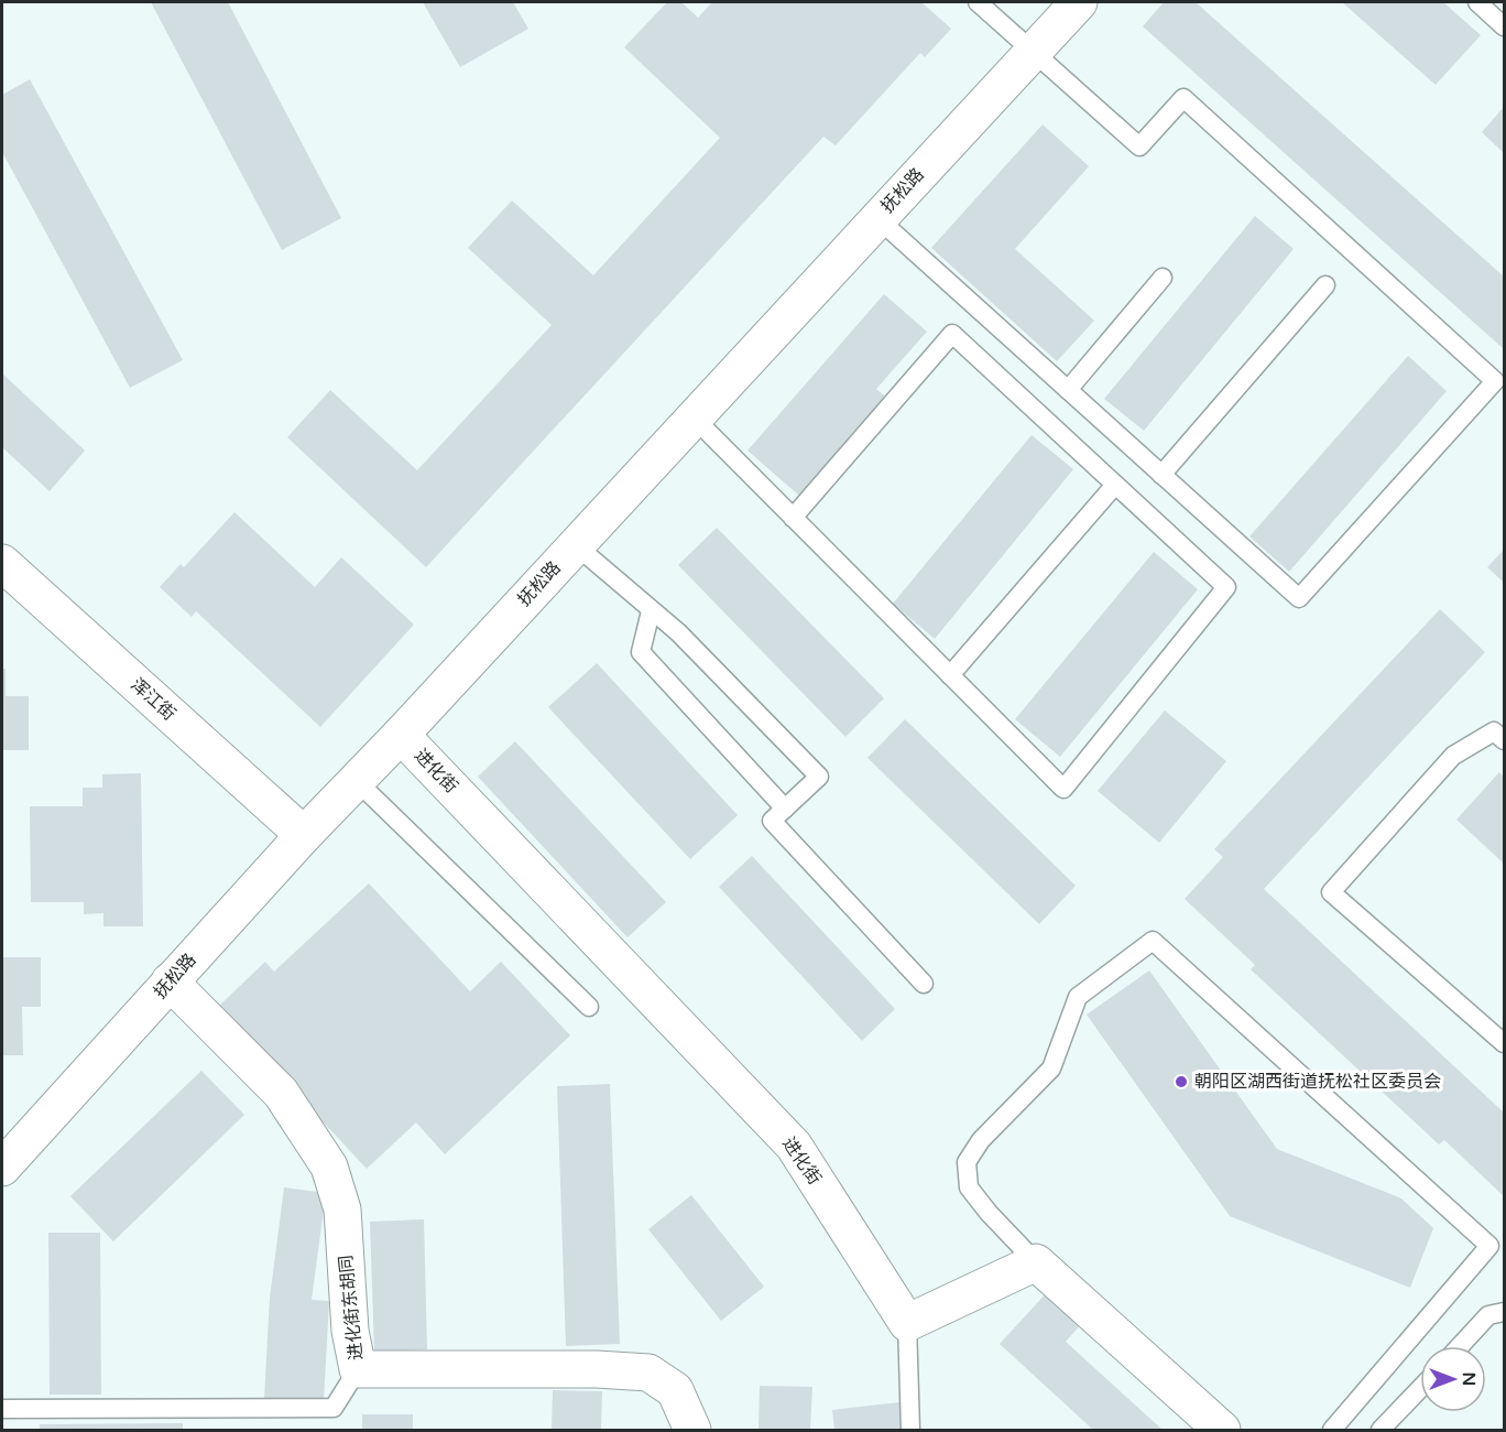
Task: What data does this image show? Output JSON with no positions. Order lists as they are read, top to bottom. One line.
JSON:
{"streets":{"street":["抚松路","浑江街","进化街","进化街东胡同"]},"crossings":[["抚松路","浑江街"],["抚松路","进化街"],["抚松路","进化街东胡同"]],"places":["朝阳区湖西街道抚松社区委员会"],"north":"right"}
